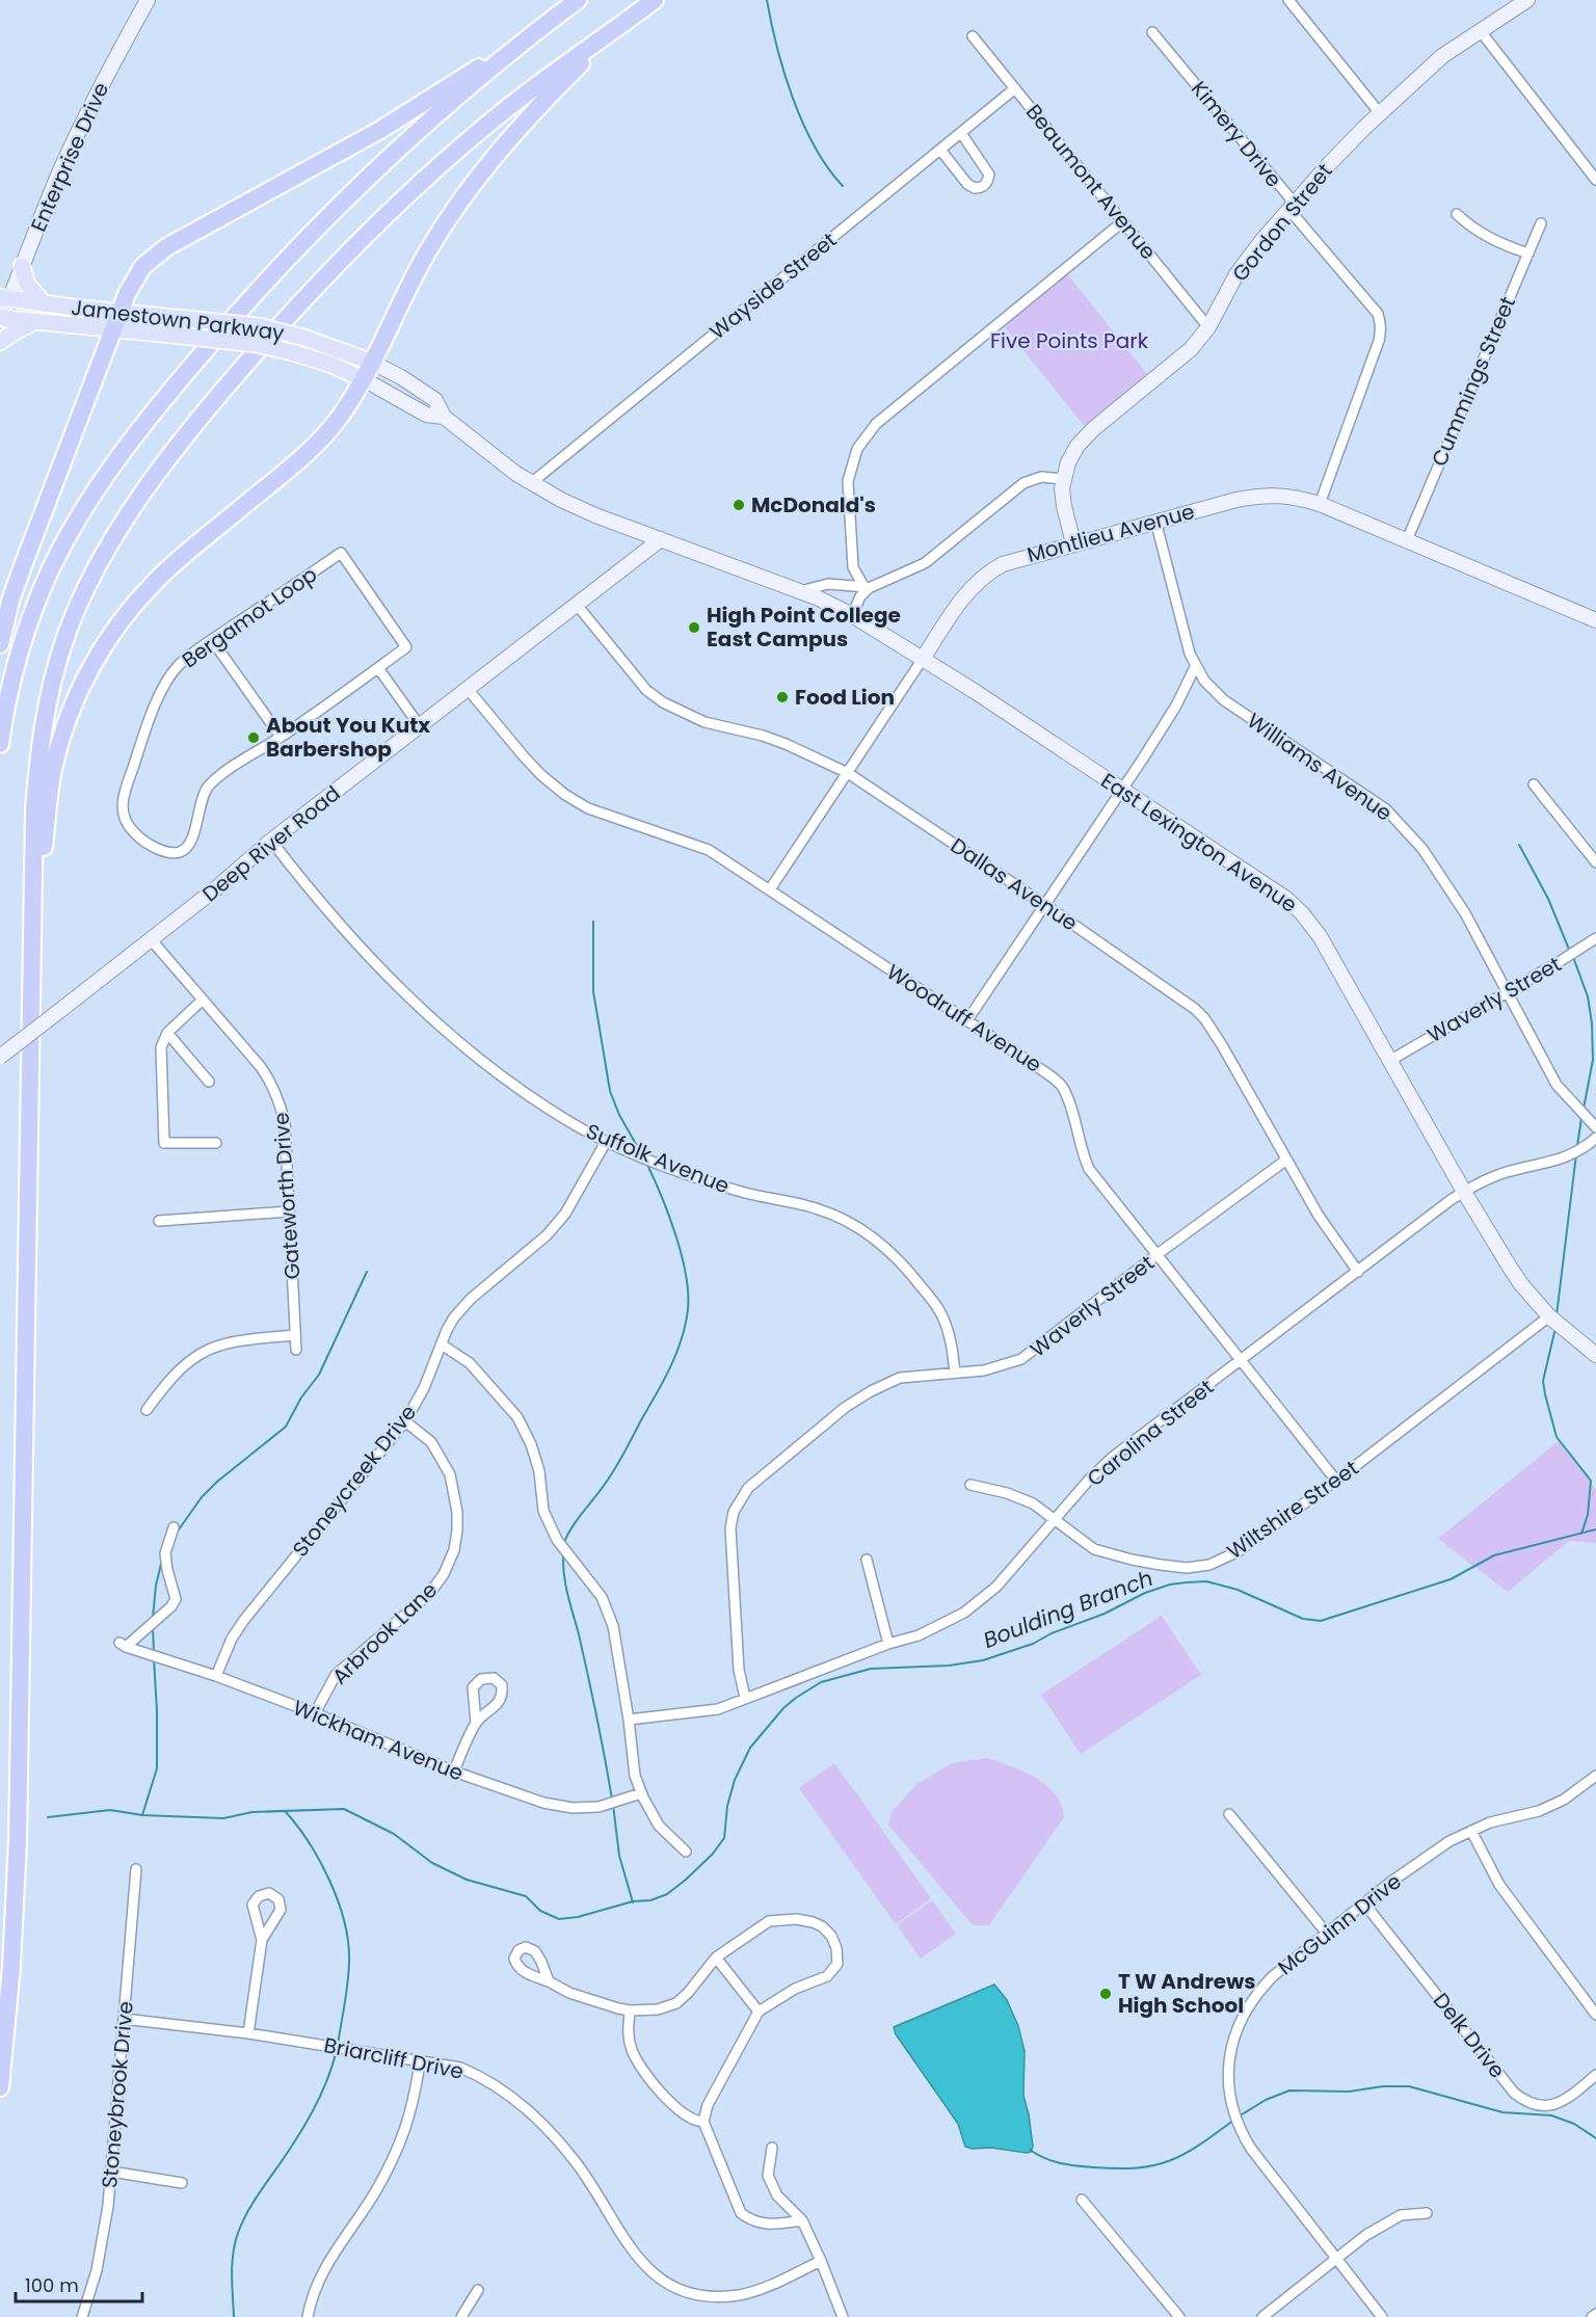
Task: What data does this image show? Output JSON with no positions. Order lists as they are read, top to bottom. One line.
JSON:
{"streets":{"main road":["Jamestown Parkway"],"street":["Kimery Drive","Enterprise Drive","Beaumont Avenue","Gordon Street","Wayside Street","Cummings Street","Montlieu Avenue","Bergamot Loop","Williams Avenue","East Lexington Avenue","Deep River Road","Dallas Avenue","Waverly Street","Woodruff Avenue","Suffolk Avenue","Gateworth Drive","Carolina Street","Stoneycreek Drive","Wiltshire Street","Arbrook Lane","Wickham Avenue","McGuinn Drive","Delk Drive","Briarcliff Drive","Stoneybrook Drive"]},"crossings":[["Kimery Drive","Gordon Street"],["Kimery Drive","Montlieu Avenue"],["Enterprise Drive","Jamestown Parkway"],["Beaumont Avenue","Gordon Street"],["Beaumont Avenue","Wayside Street"],["Gordon Street","Montlieu Avenue"],["Wayside Street","Jamestown Parkway"],["Jamestown Parkway","East Lexington Avenue"],["Jamestown Parkway","Deep River Road"],["Cummings Street","Montlieu Avenue"],["Montlieu Avenue","Williams Avenue"],["Montlieu Avenue","East Lexington Avenue"],["Montlieu Avenue","Dallas Avenue"],["Montlieu Avenue","Woodruff Avenue"],["Williams Avenue","Waverly Street"],["East Lexington Avenue","Deep River Road"],["East Lexington Avenue","Waverly Street"],["East Lexington Avenue","Carolina Street"],["East Lexington Avenue","Wiltshire Street"],["Deep River Road","Dallas Avenue"],["Deep River Road","Woodruff Avenue"],["Deep River Road","Suffolk Avenue"],["Deep River Road","Gateworth Drive"],["Dallas Avenue","Waverly Street"],["Dallas Avenue","Carolina Street"],["Waverly Street","Woodruff Avenue"],["Waverly Street","Suffolk Avenue"],["Waverly Street","Carolina Street"],["Woodruff Avenue","Carolina Street"],["Woodruff Avenue","Wiltshire Street"],["Suffolk Avenue","Stoneycreek Drive"],["Carolina Street","Wiltshire Street"],["Stoneycreek Drive","Arbrook Lane"],["Stoneycreek Drive","Wickham Avenue"],["Arbrook Lane","Wickham Avenue"],["McGuinn Drive","Delk Drive"],["Briarcliff Drive","Stoneybrook Drive"]],"water":["Boulding Branch"],"parks":["Five Points Park"],"places":["McDonald's","High Point College East Campus","Food Lion","About You Kutx Barbershop","T W Andrews High School"],"scale_bar":"100 m"}
